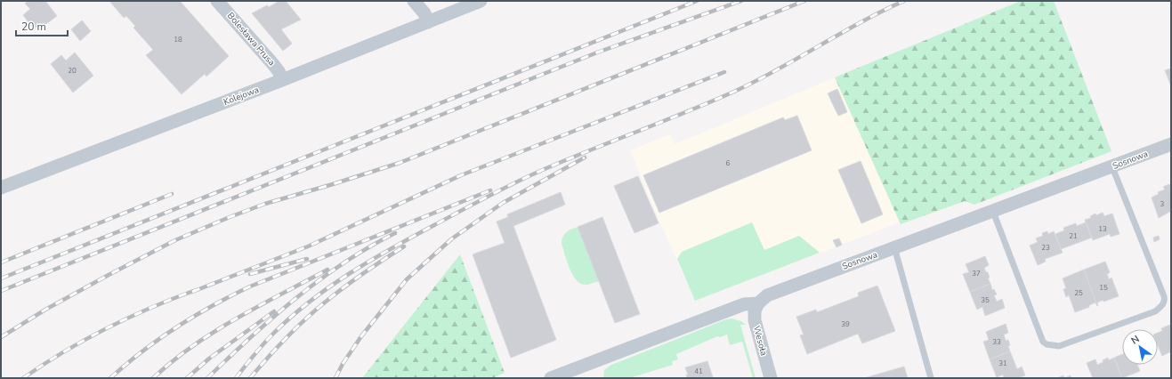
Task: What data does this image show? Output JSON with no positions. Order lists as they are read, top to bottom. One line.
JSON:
{"streets":{"street":["Bolesława Prusa","Kolejowa","Sosnowa","Wesoła"]},"crossings":[["Bolesława Prusa","Kolejowa"],["Sosnowa","Wesoła"]],"house_numbers":["18","20","6","3","13","21","23","37","15","25","35","39","33","31","41"],"scale_bar":"20 m","north":"top left"}
